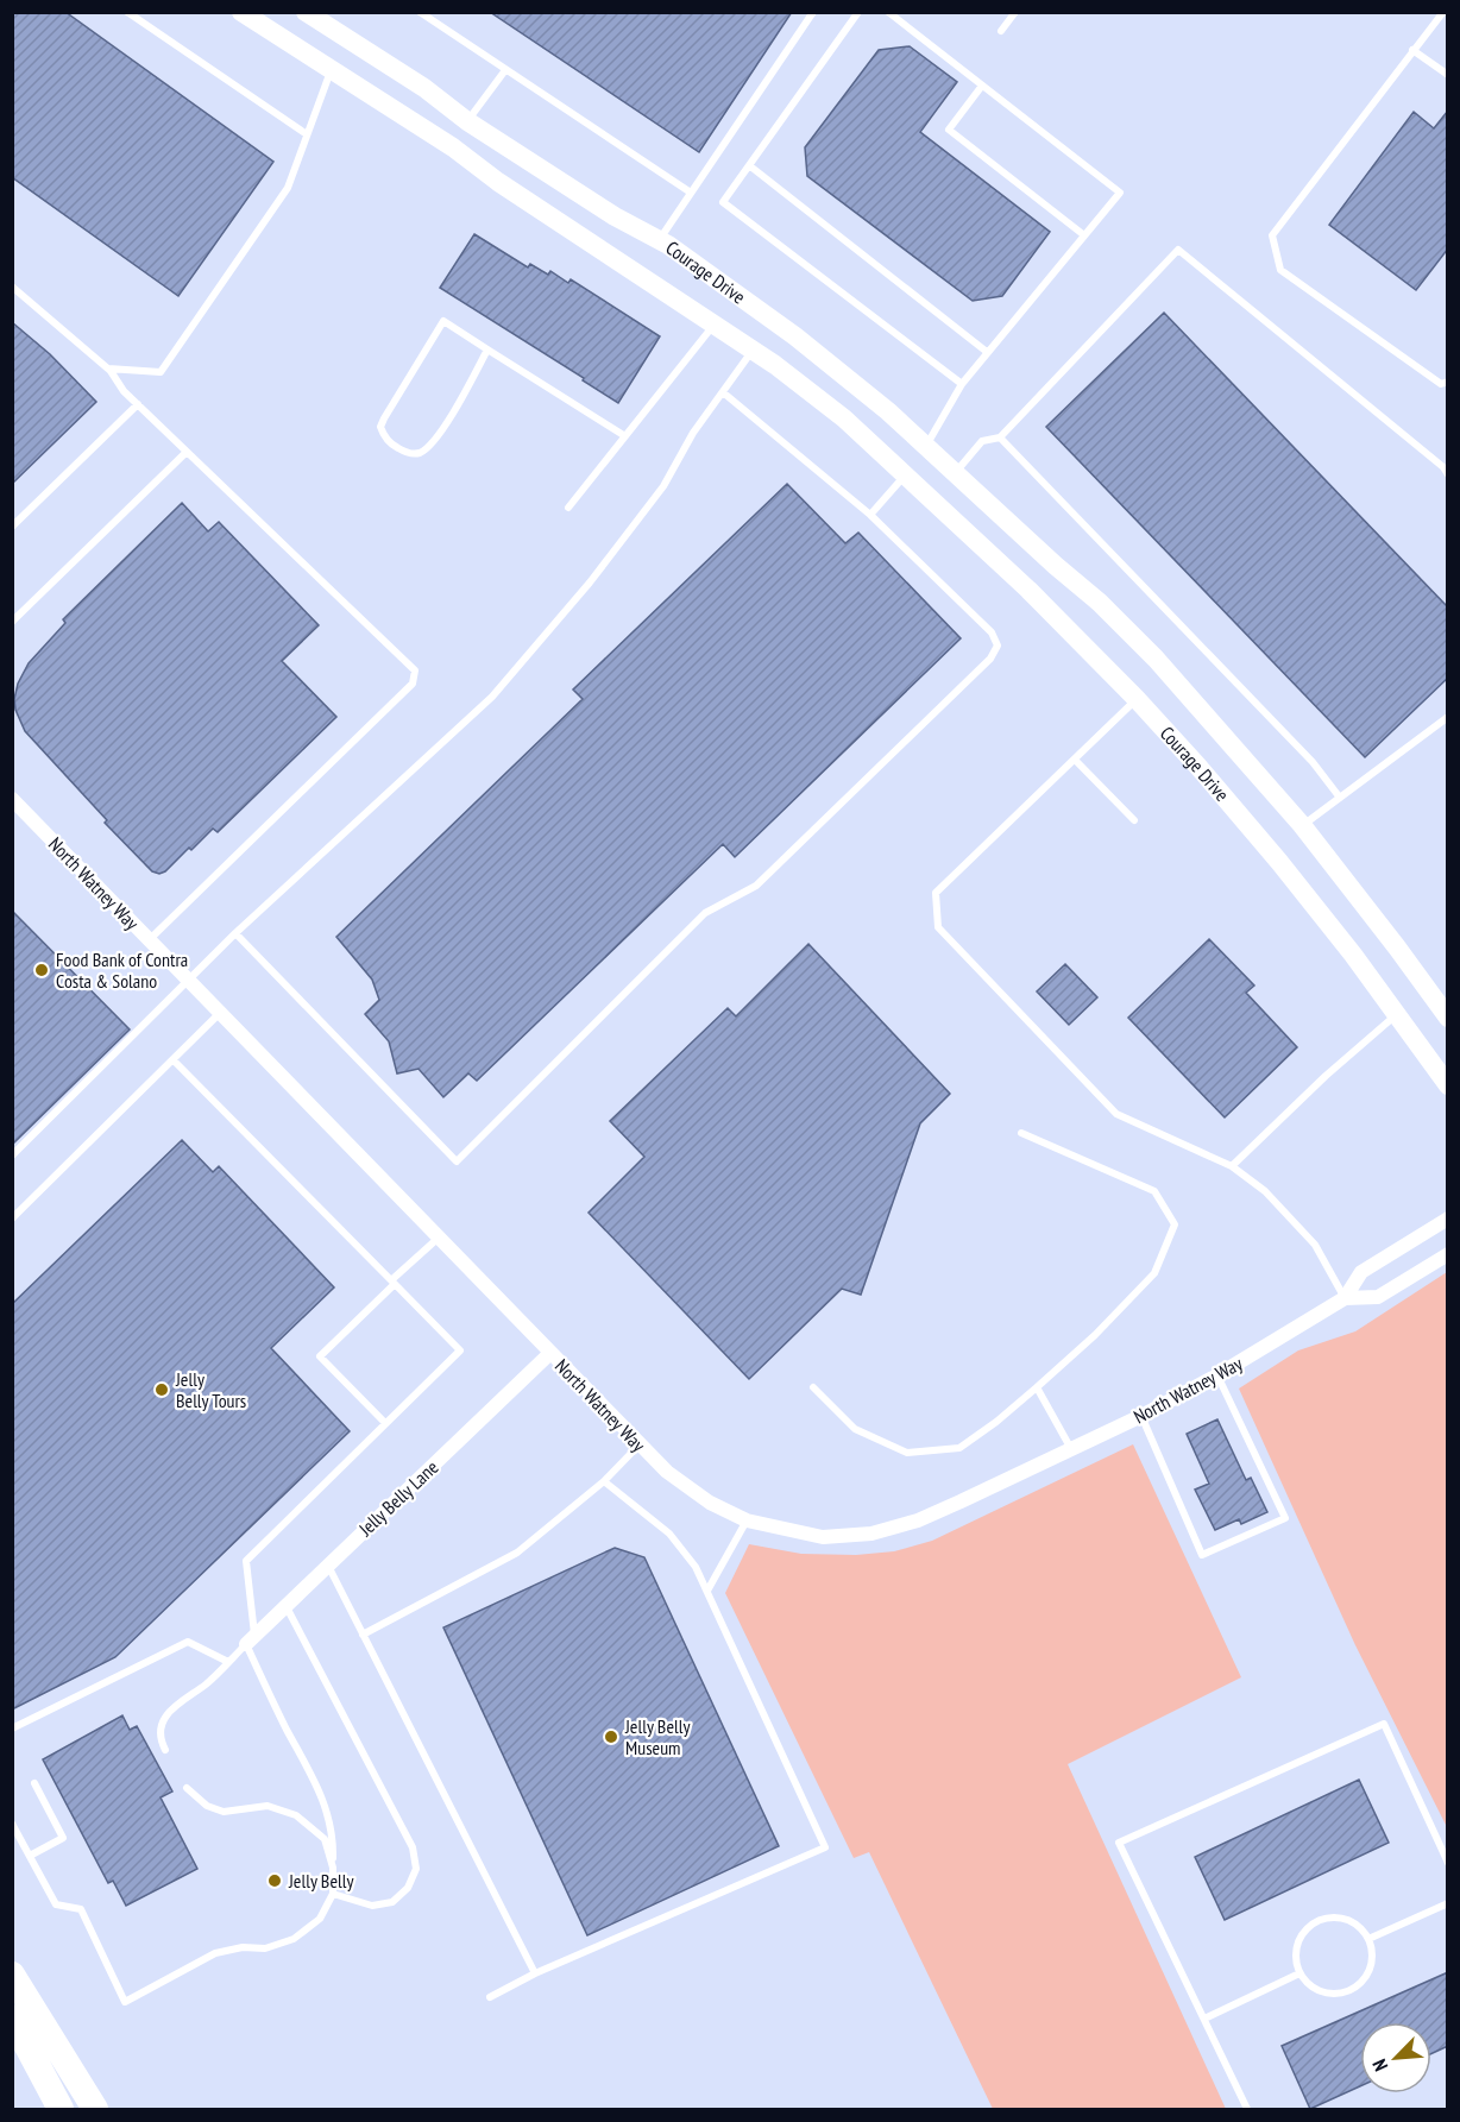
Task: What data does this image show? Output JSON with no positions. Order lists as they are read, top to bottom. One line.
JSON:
{"streets":{"street":["Courage Drive","North Watney Way","Jelly Belly Lane"]},"crossings":[["North Watney Way","Jelly Belly Lane"]],"places":["Food Bank of Contra Costa & Solano","Jelly Belly Tours","Jelly Belly Museum","Jelly Belly"],"north":"bottom left"}
